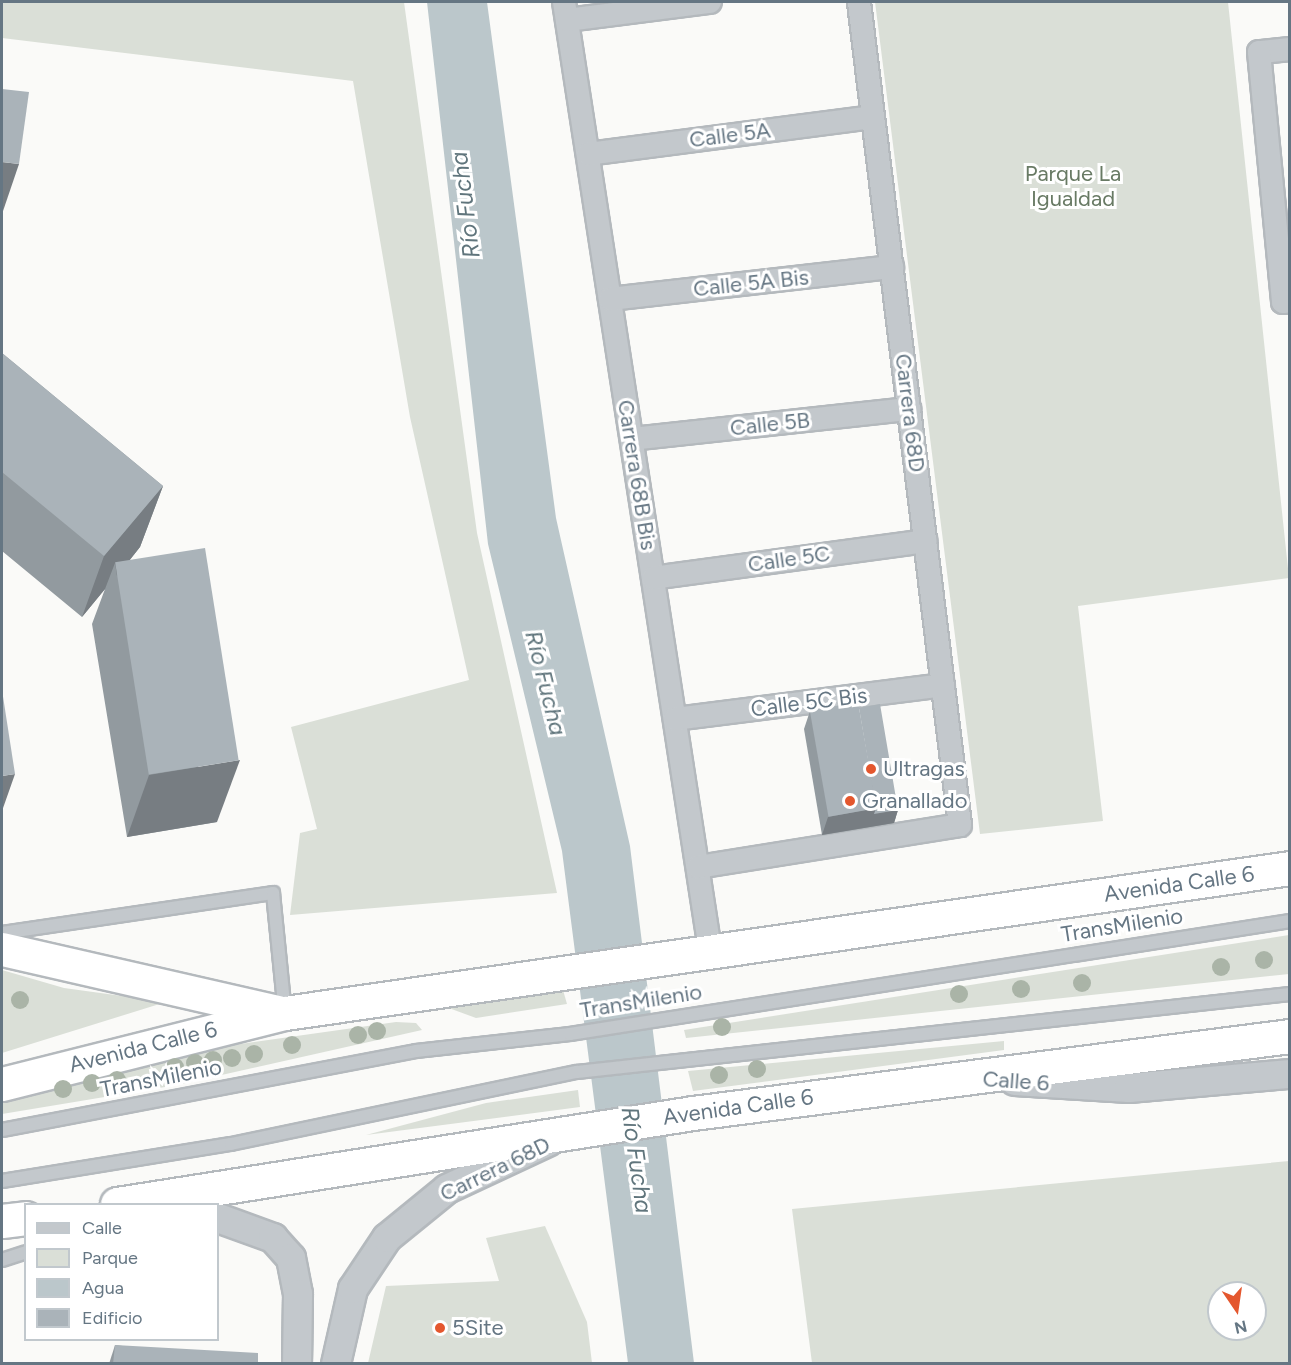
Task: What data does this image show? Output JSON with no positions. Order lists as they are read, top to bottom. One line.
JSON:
{"streets":{"highway":["Avenida Calle 6"],"street":["Calle 5A","Calle 5A Bis","Carrera 68D","Calle 5B","Carrera 68B Bis","Calle 5C","Calle 5C Bis","Calle 6"],"lane":["TransMilenio"]},"crossings":[["Calle 5A","Carrera 68D"],["Calle 5A","Carrera 68B Bis"],["Calle 5A Bis","Carrera 68D"],["Calle 5A Bis","Carrera 68B Bis"],["Carrera 68D","Calle 5B"],["Carrera 68D","Carrera 68B Bis"],["Carrera 68D","Calle 5C"],["Carrera 68D","Calle 5C Bis"],["Carrera 68D","Avenida Calle 6"],["Calle 5B","Carrera 68B Bis"],["Carrera 68B Bis","Calle 5C"],["Carrera 68B Bis","Calle 5C Bis"],["Carrera 68B Bis","Avenida Calle 6"],["Avenida Calle 6","Calle 6"]],"water":["Río Fucha"],"parks":["Parque La Igualdad"],"places":["Ultragas","Granallado","5Site"],"legend":["Calle","Parque","Agua","Edificio"],"north":"bottom"}
